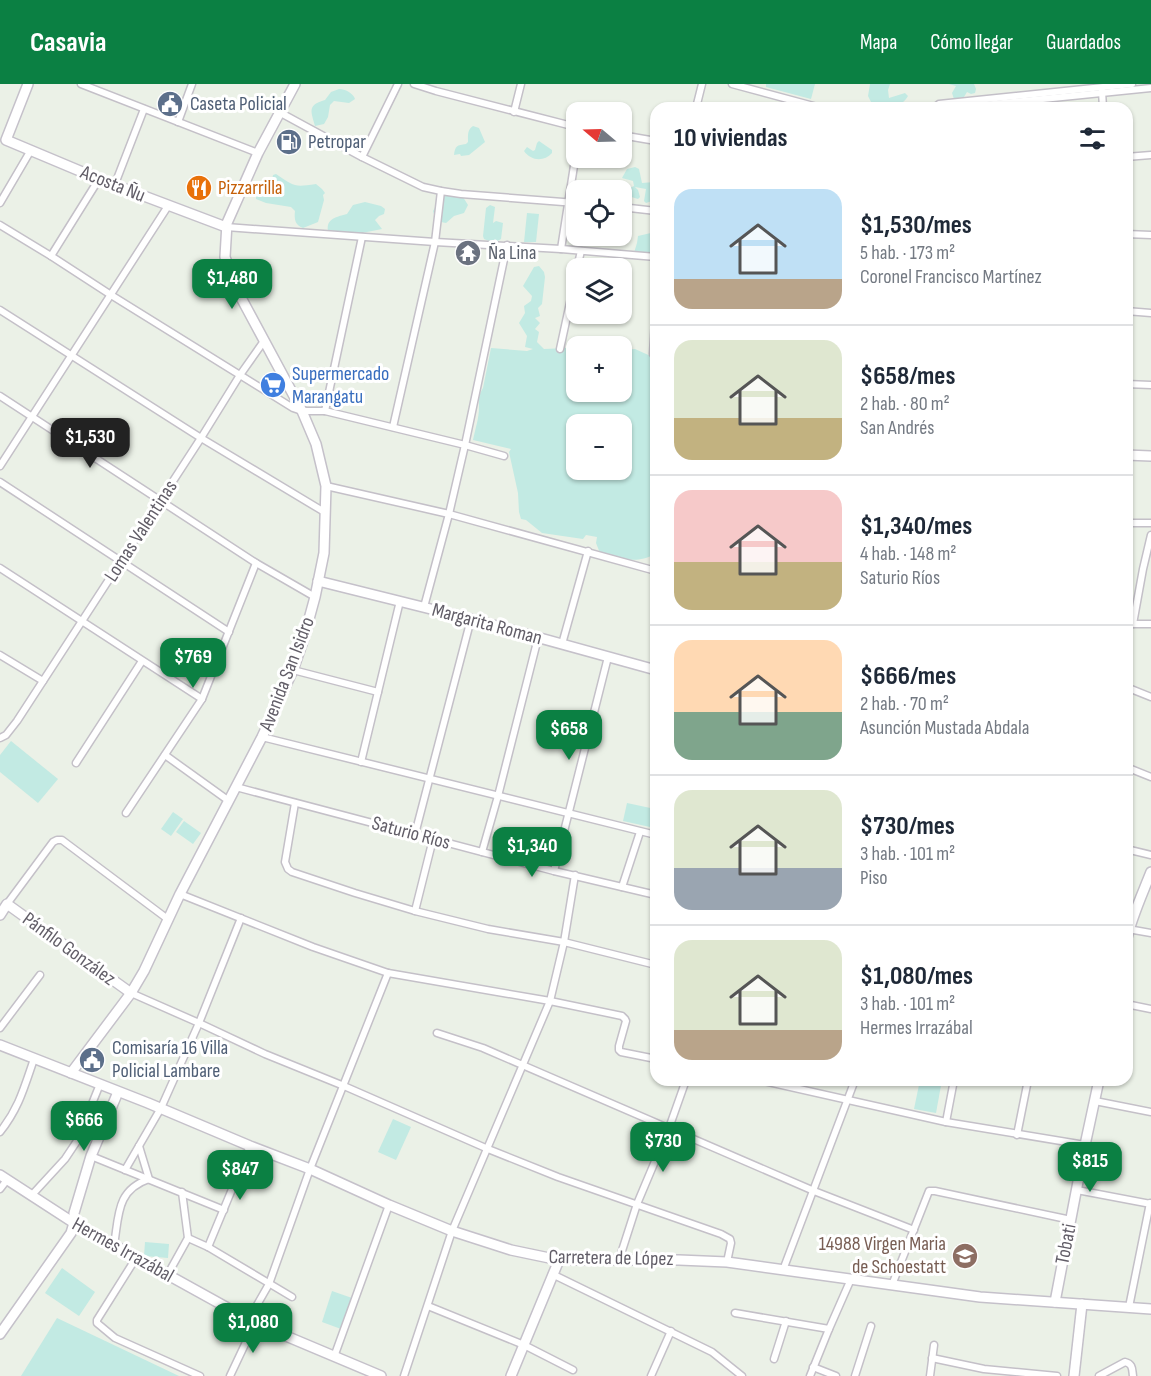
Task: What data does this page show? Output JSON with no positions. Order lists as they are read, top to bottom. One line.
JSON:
{"streets":{"main road":["Acosta Ñu","Margarita Roman","Avenida San Isidro","Pánfilo González","Tobati","Hermes Irrazábal","Carretera de López"],"street":["Lomas Valentinas","Saturio Ríos"]},"crossings":[["Acosta Ñu","Avenida San Isidro"],["Lomas Valentinas","Avenida San Isidro"],["Margarita Roman","Avenida San Isidro"],["Avenida San Isidro","Saturio Ríos"],["Avenida San Isidro","Pánfilo González"],["Avenida San Isidro","Carretera de López"],["Tobati","Carretera de López"]],"places":{"public building":["Caseta Policial","Comisaría 16 Villa Policial Lambare"],"fuel station":["Petropar"],"restaurant":["Pizzarrilla"],"temple":["Ña Lina"],"supermarket":["Supermercado Marangatu"],"school or university":["14988 Virgen Maria de Schoestatt"]},"north":"left","page":{"header":"Casavia","nav":["Mapa","Cómo llegar","Guardados"],"map_buttons":["+","−"],"heading":"10 viviendas","list":[{"name":"$1,530/mes","note":"5 hab. · 173 m² · Coronel Francisco Martínez"},{"name":"$658/mes","note":"2 hab. · 80 m² · San Andrés"},{"name":"$1,340/mes","note":"4 hab. · 148 m² · Saturio Ríos"},{"name":"$666/mes","note":"2 hab. · 70 m² · Asunción Mustada Abdala"},{"name":"$730/mes","note":"3 hab. · 101 m² · Piso"},{"name":"$1,080/mes","note":"3 hab. · 101 m² · Hermes Irrazábal"}],"price":["$1,480","$1,530","$769","$658","$1,340","$666","$730","$815","$847","$1,080"]}}
